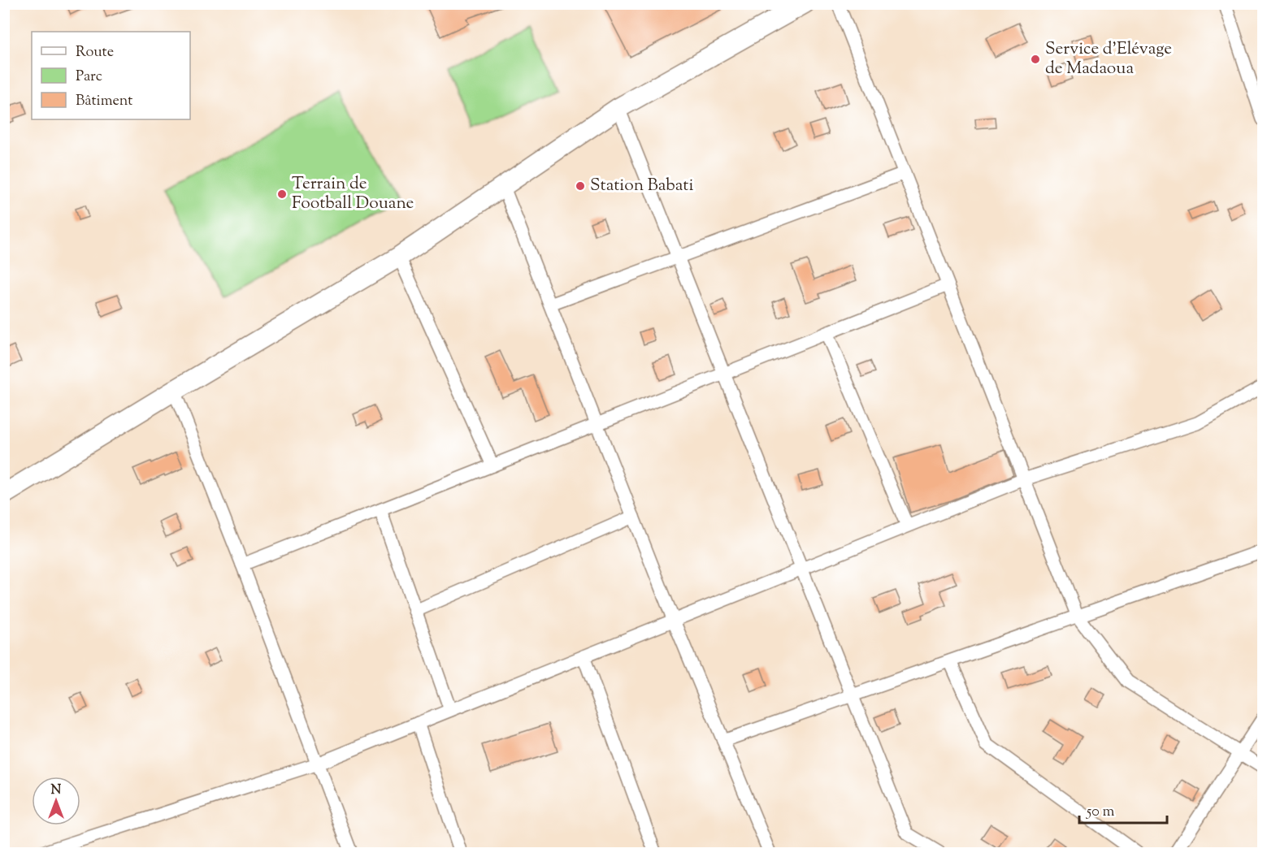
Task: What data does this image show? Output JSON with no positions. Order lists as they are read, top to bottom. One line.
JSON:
{"places":["Service d'Elévage de Madaoua","Station Babati","Terrain de Football Douane"],"legend":["Route","Parc","Bâtiment"],"scale_bar":"50 m","north":"top"}
